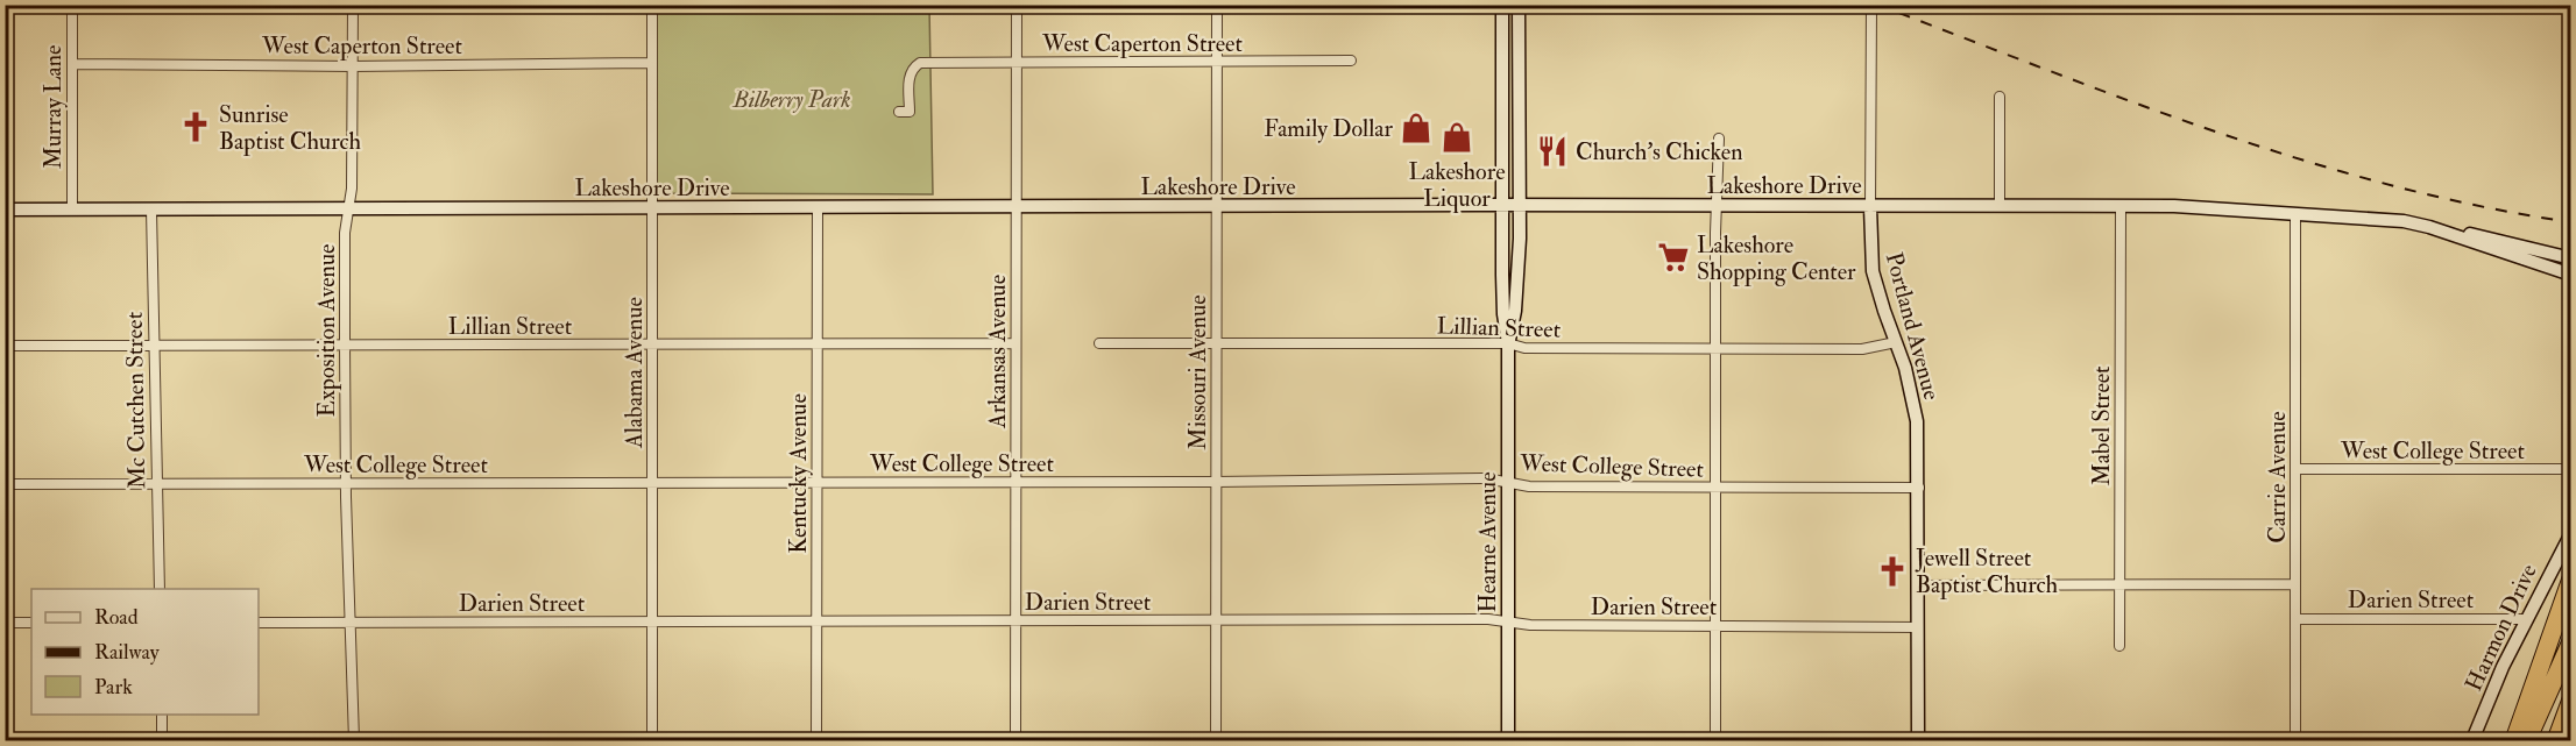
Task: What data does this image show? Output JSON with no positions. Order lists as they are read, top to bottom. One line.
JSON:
{"streets":{"main road":["Lakeshore Drive","Portland Avenue","Hearne Avenue","Harmon Drive"],"street":["West Caperton Street","Murray Lane","Lillian Street","Exposition Avenue","Arkansas Avenue","Alabama Avenue","Missouri Avenue","Mc Cutchen Street","Mabel Street","West College Street","Kentucky Avenue","Carrie Avenue","Darien Street"]},"crossings":[["West Caperton Street","Murray Lane"],["West Caperton Street","Exposition Avenue"],["West Caperton Street","Arkansas Avenue"],["West Caperton Street","Alabama Avenue"],["West Caperton Street","Missouri Avenue"],["Murray Lane","Lakeshore Drive"],["Lakeshore Drive","Portland Avenue"],["Lakeshore Drive","Exposition Avenue"],["Lakeshore Drive","Arkansas Avenue"],["Lakeshore Drive","Alabama Avenue"],["Lakeshore Drive","Missouri Avenue"],["Lakeshore Drive","Mc Cutchen Street"],["Lakeshore Drive","Mabel Street"],["Lakeshore Drive","Kentucky Avenue"],["Lakeshore Drive","Carrie Avenue"],["Lakeshore Drive","Hearne Avenue"],["Lillian Street","Portland Avenue"],["Lillian Street","Exposition Avenue"],["Lillian Street","Arkansas Avenue"],["Lillian Street","Alabama Avenue"],["Lillian Street","Missouri Avenue"],["Lillian Street","Mc Cutchen Street"],["Lillian Street","Kentucky Avenue"],["Lillian Street","Hearne Avenue"],["Portland Avenue","West College Street"],["Portland Avenue","Darien Street"],["Exposition Avenue","West College Street"],["Exposition Avenue","Darien Street"],["Arkansas Avenue","West College Street"],["Arkansas Avenue","Darien Street"],["Alabama Avenue","West College Street"],["Alabama Avenue","Darien Street"],["Missouri Avenue","West College Street"],["Missouri Avenue","Darien Street"],["Mc Cutchen Street","West College Street"],["West College Street","Kentucky Avenue"],["West College Street","Carrie Avenue"],["West College Street","Hearne Avenue"],["Kentucky Avenue","Darien Street"],["Carrie Avenue","Darien Street"],["Hearne Avenue","Darien Street"],["Darien Street","Harmon Drive"]],"parks":["Bilberry Park"],"places":{"church":["Sunrise Baptist Church","Jewell Street Baptist Church"],"shop":["Family Dollar","Lakeshore Liquor"],"restaurant":["Church's Chicken"],"supermarket":["Lakeshore Shopping Center"]},"legend":["Road","Railway","Park"]}
